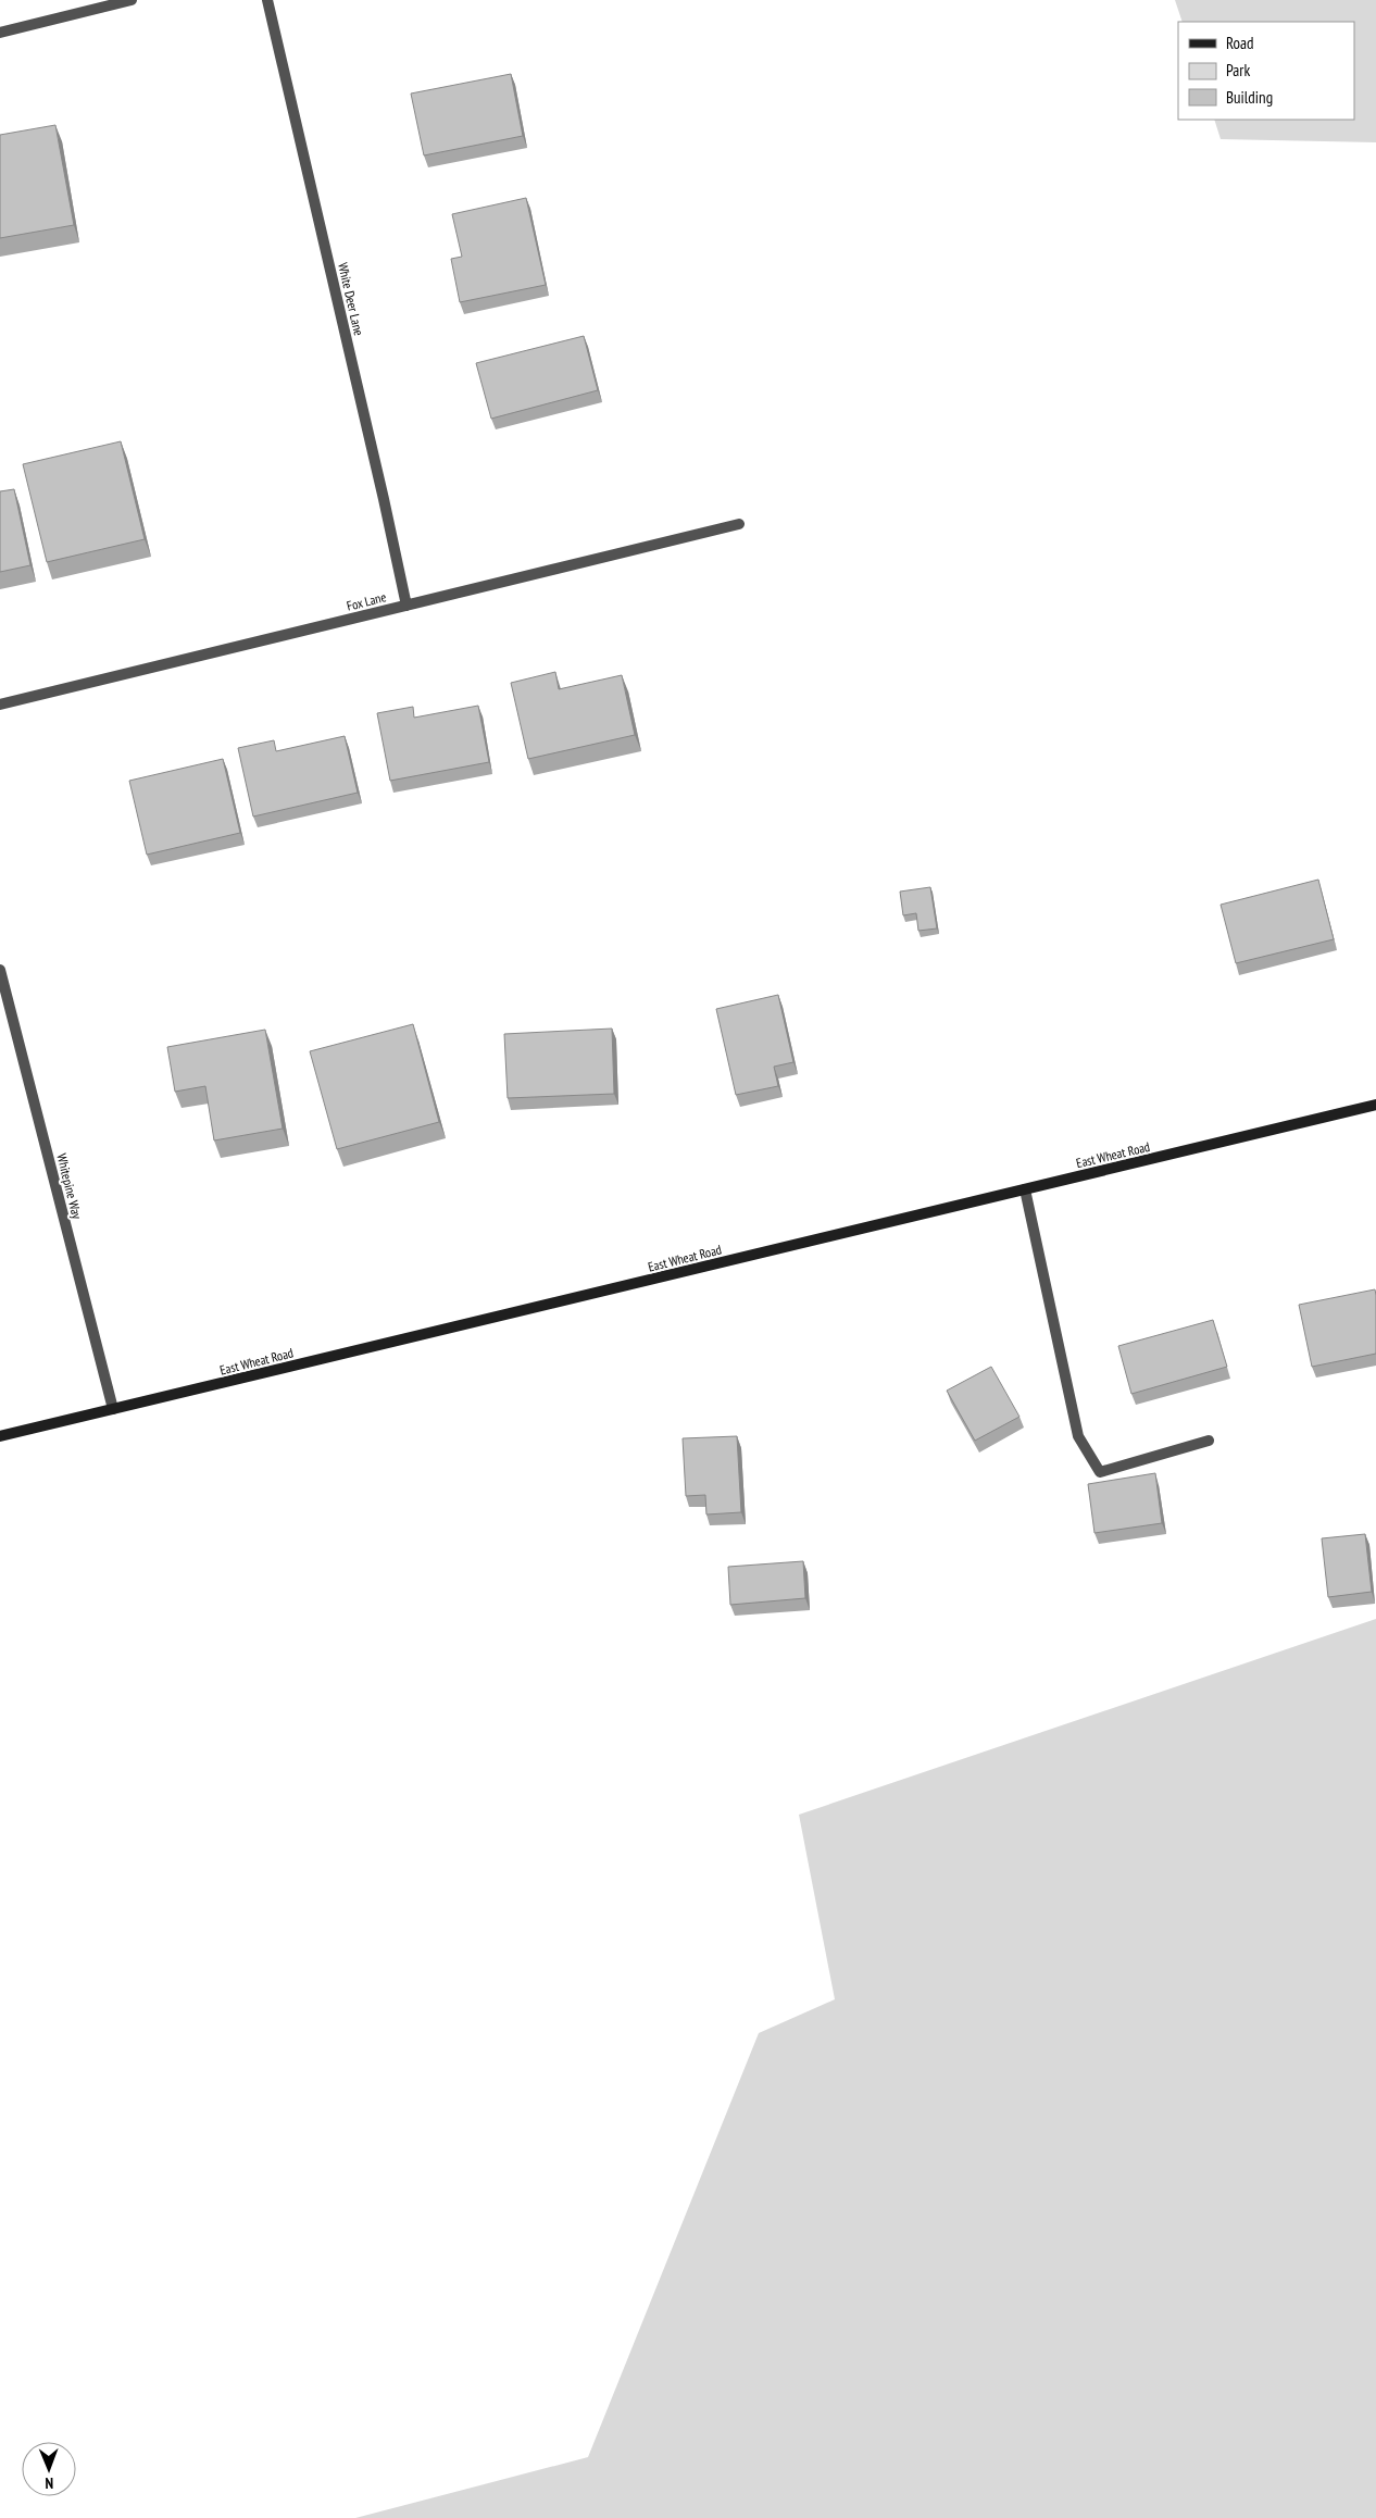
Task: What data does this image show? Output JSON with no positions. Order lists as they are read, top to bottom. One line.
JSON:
{"streets":{"street":["White Deer Lane","Fox Lane","East Wheat Road","Whitepine Way"]},"crossings":[["White Deer Lane","Fox Lane"],["East Wheat Road","Whitepine Way"]],"legend":["Road","Park","Building"],"north":"bottom"}
